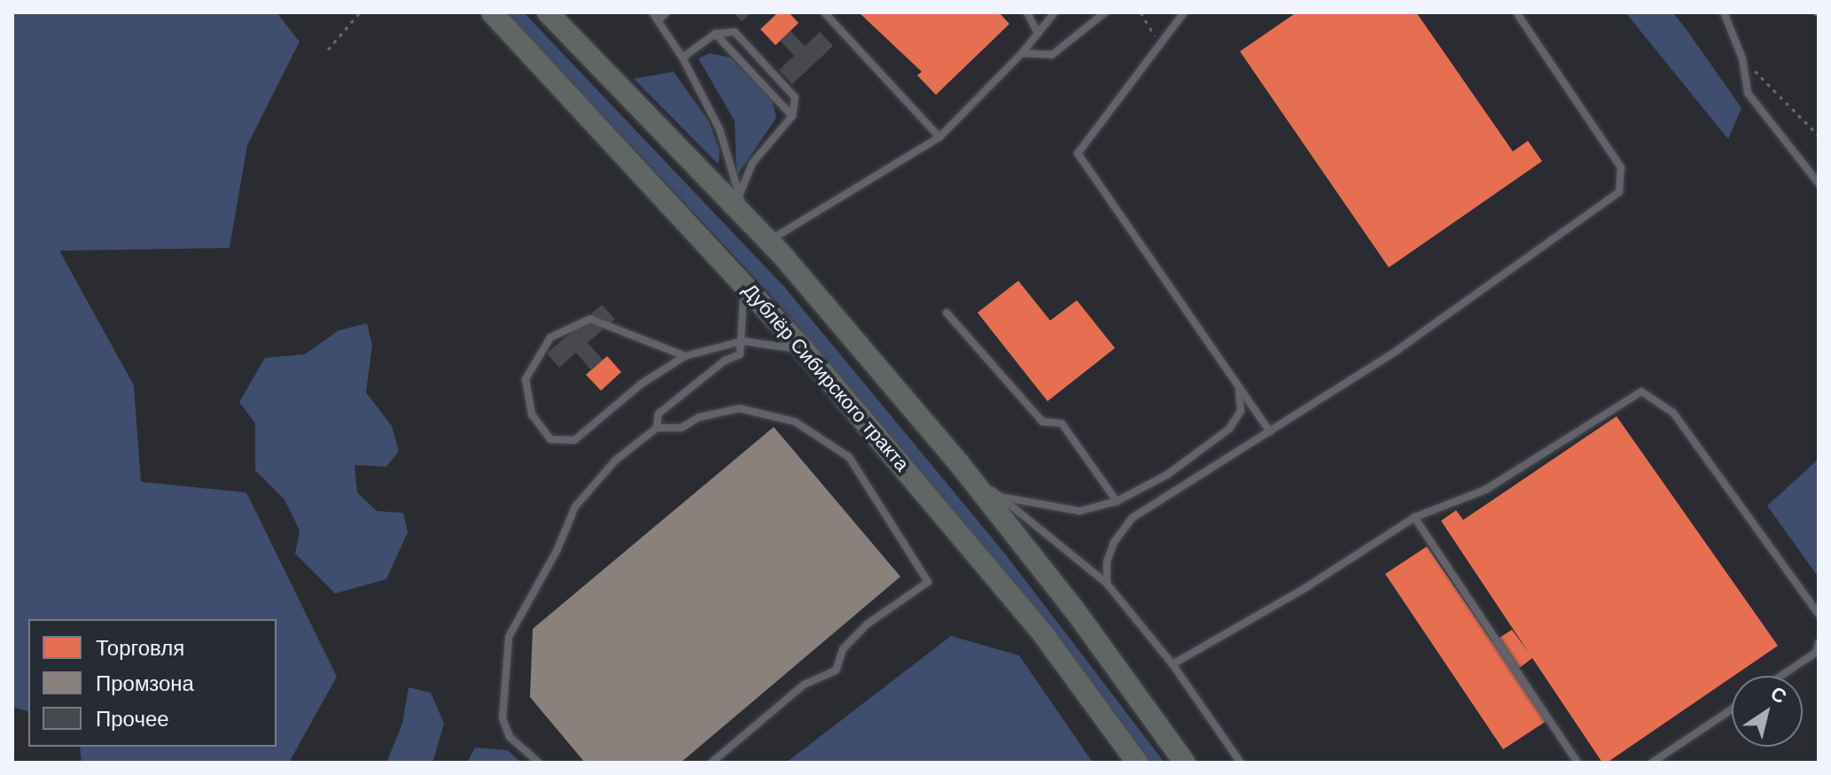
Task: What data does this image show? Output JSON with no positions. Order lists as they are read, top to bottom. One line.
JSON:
{"streets":{"main road":["Дублёр Сибирского тракта"]},"legend":["Торговля","Промзона","Прочее"],"north":"top right"}
